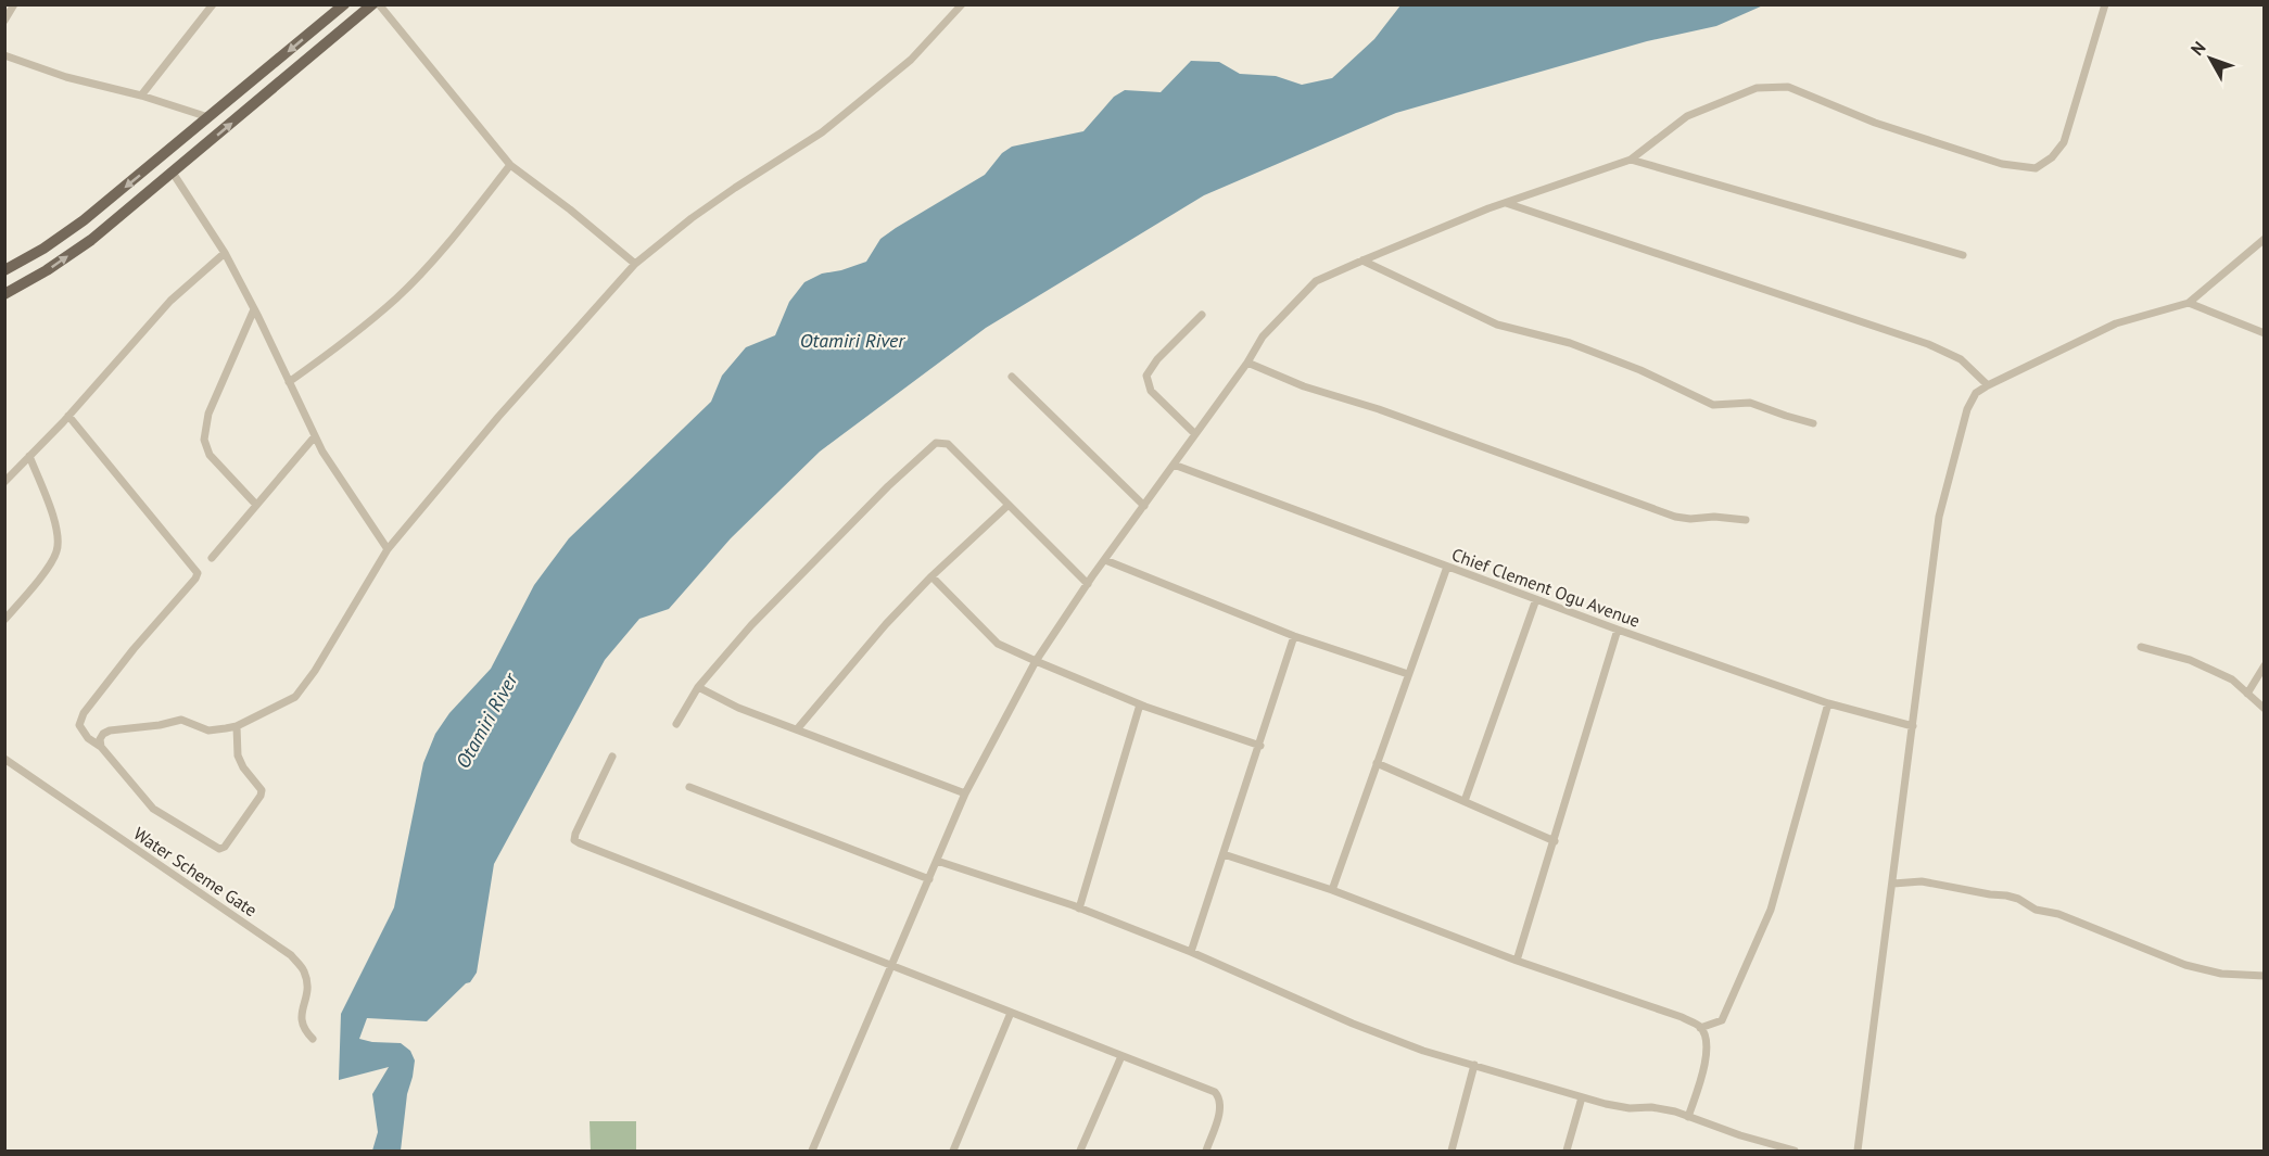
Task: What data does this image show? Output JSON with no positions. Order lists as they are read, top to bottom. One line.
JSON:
{"streets":{"street":["Chief Clement Ogu Avenue","Water Scheme Gate"]},"water":["Otamiri River"],"north":"top left"}
